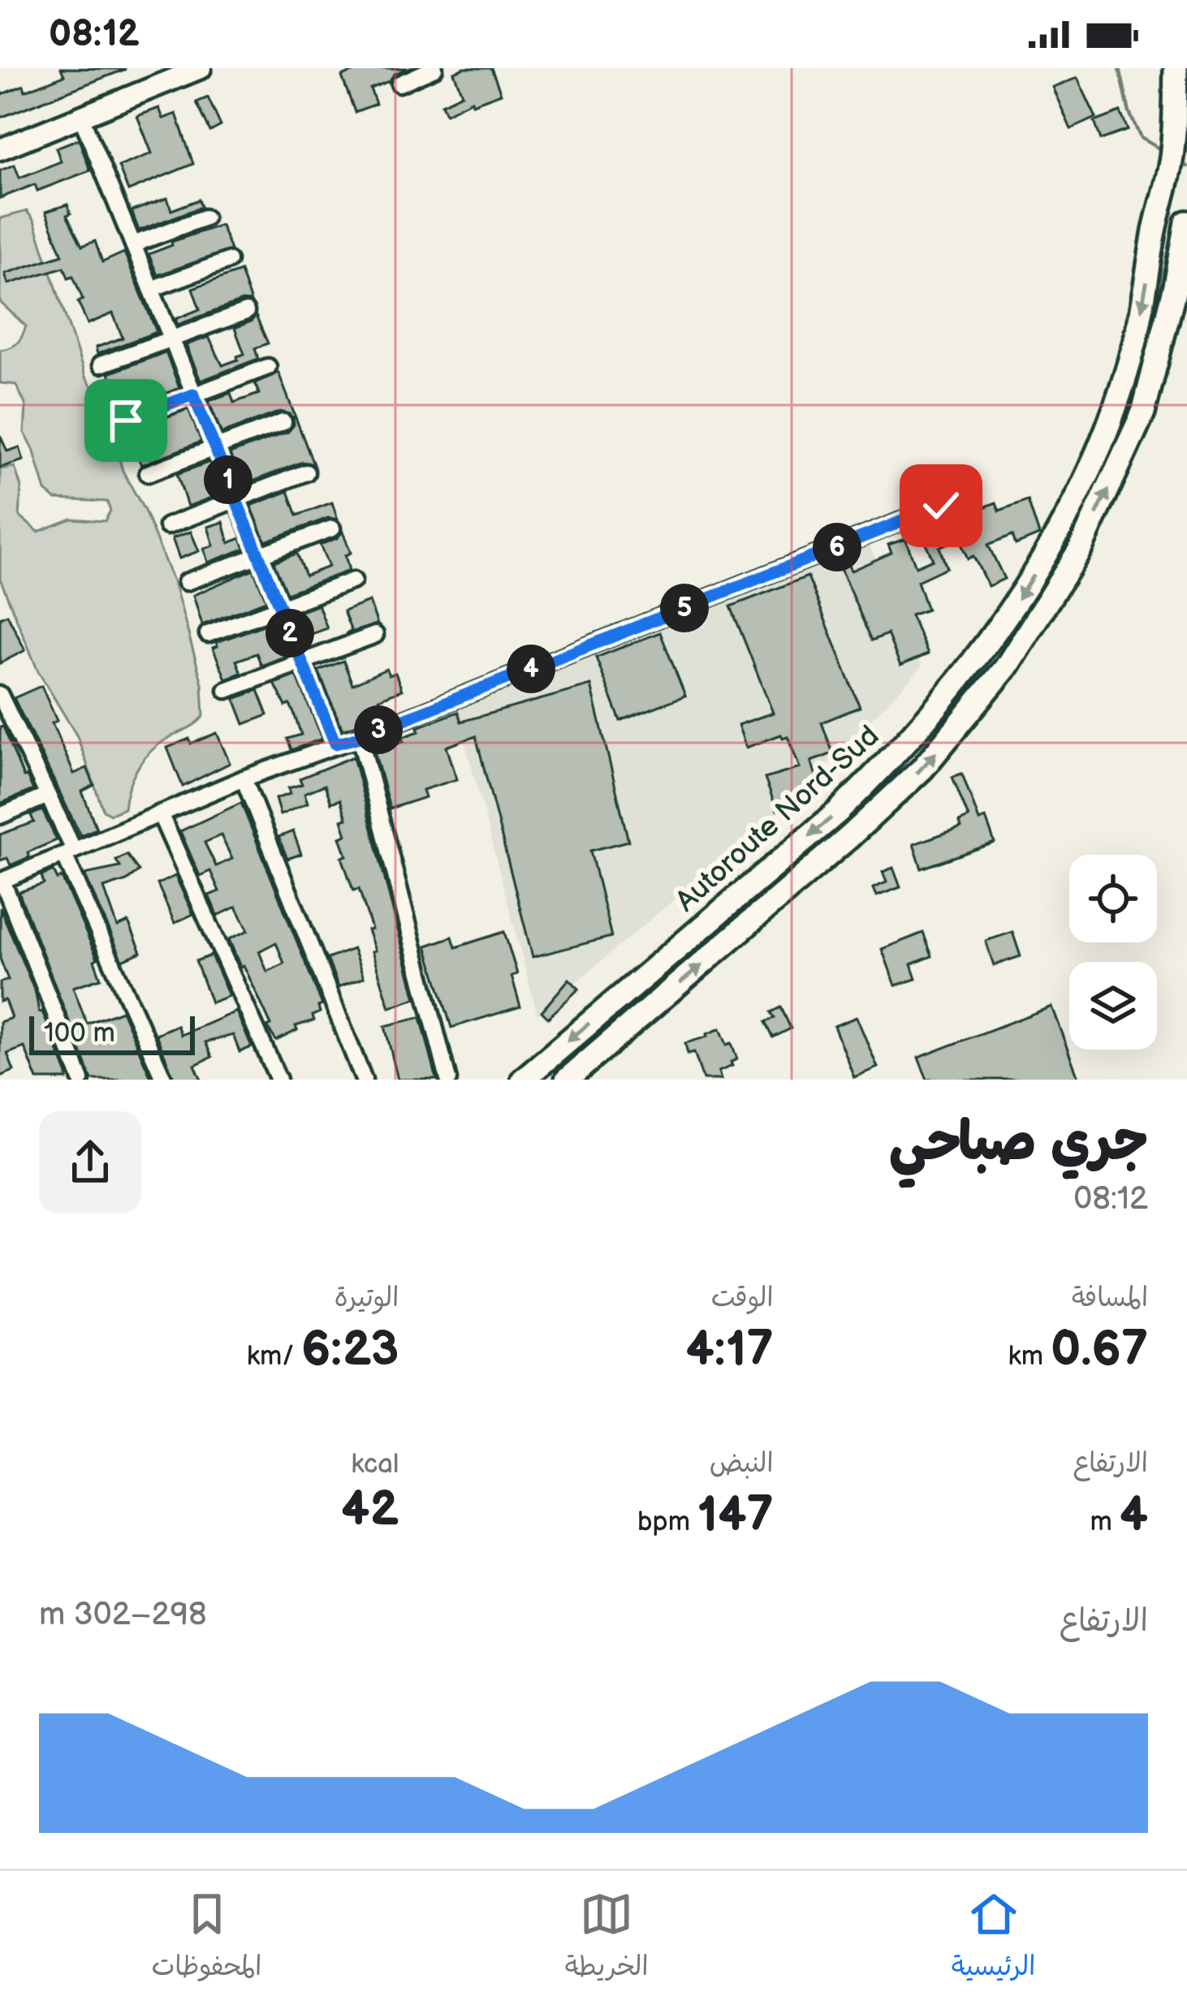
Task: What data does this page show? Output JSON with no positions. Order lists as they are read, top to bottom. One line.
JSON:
{"streets":{"highway":["Autoroute Nord-Sud"]},"scale_bar":"100 m","page":{"status":"08:12","pins":["1","6","5","2","4","3"],"scale":"100 m","heading":["جري صباحي","08:12"],"stats":[["المسافة","0.67 km"],["الوقت","4:17"],["الوتيرة","6:23 /km"],["الارتفاع","4 m"],["النبض","147 bpm"],["kcal","42"]],"chart":["الارتفاع","298–302 m"],"tabs":["الرئيسية","الخريطة","المحفوظات"]}}
